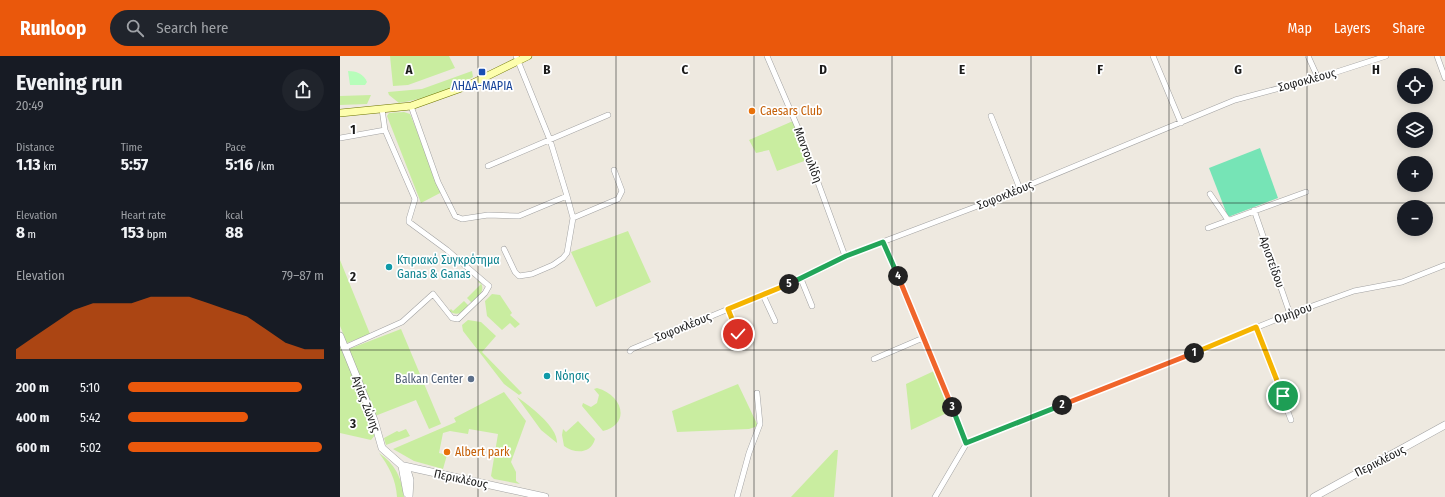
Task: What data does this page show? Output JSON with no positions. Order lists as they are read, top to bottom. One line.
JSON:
{"streets":{"street":["Σοφοκλέους","Μαντουλίδη","Αριστείδου","Ομήρου","Αγίας Ζώνης","Περικλέους"]},"crossings":[["Σοφοκλέους","Μαντουλίδη"],["Αριστείδου","Ομήρου"],["Αγίας Ζώνης","Περικλέους"]],"places":{"transit":["ΛΗΔΑ-ΜΑΡΙΑ"],"other":["Caesars Club","Κτιριακό Συγκρότημα Ganas & Ganas","Νόησις","Balkan Center","Albert park"]},"page":{"header":"Runloop","search":"Search here","nav":["Map","Layers","Share"],"heading":["Evening run","20:49"],"map_buttons":["+","−"],"stats":[["Distance","1.13 km"],["Time","5:57"],["Pace","5:16 /km"],["Elevation","8 m"],["Heart rate","153 bpm"],["kcal","88"]],"chart":["Elevation","79–87 m"],"pins":["4","5","1","2","3"],"list":[{"name":"200 m","note":"5:10"},{"name":"400 m","note":"5:42"},{"name":"600 m","note":"5:02"}]},"grid":{"columns":["A","B","C","D","E","F","G","H"],"rows":["1","2","3"]}}
